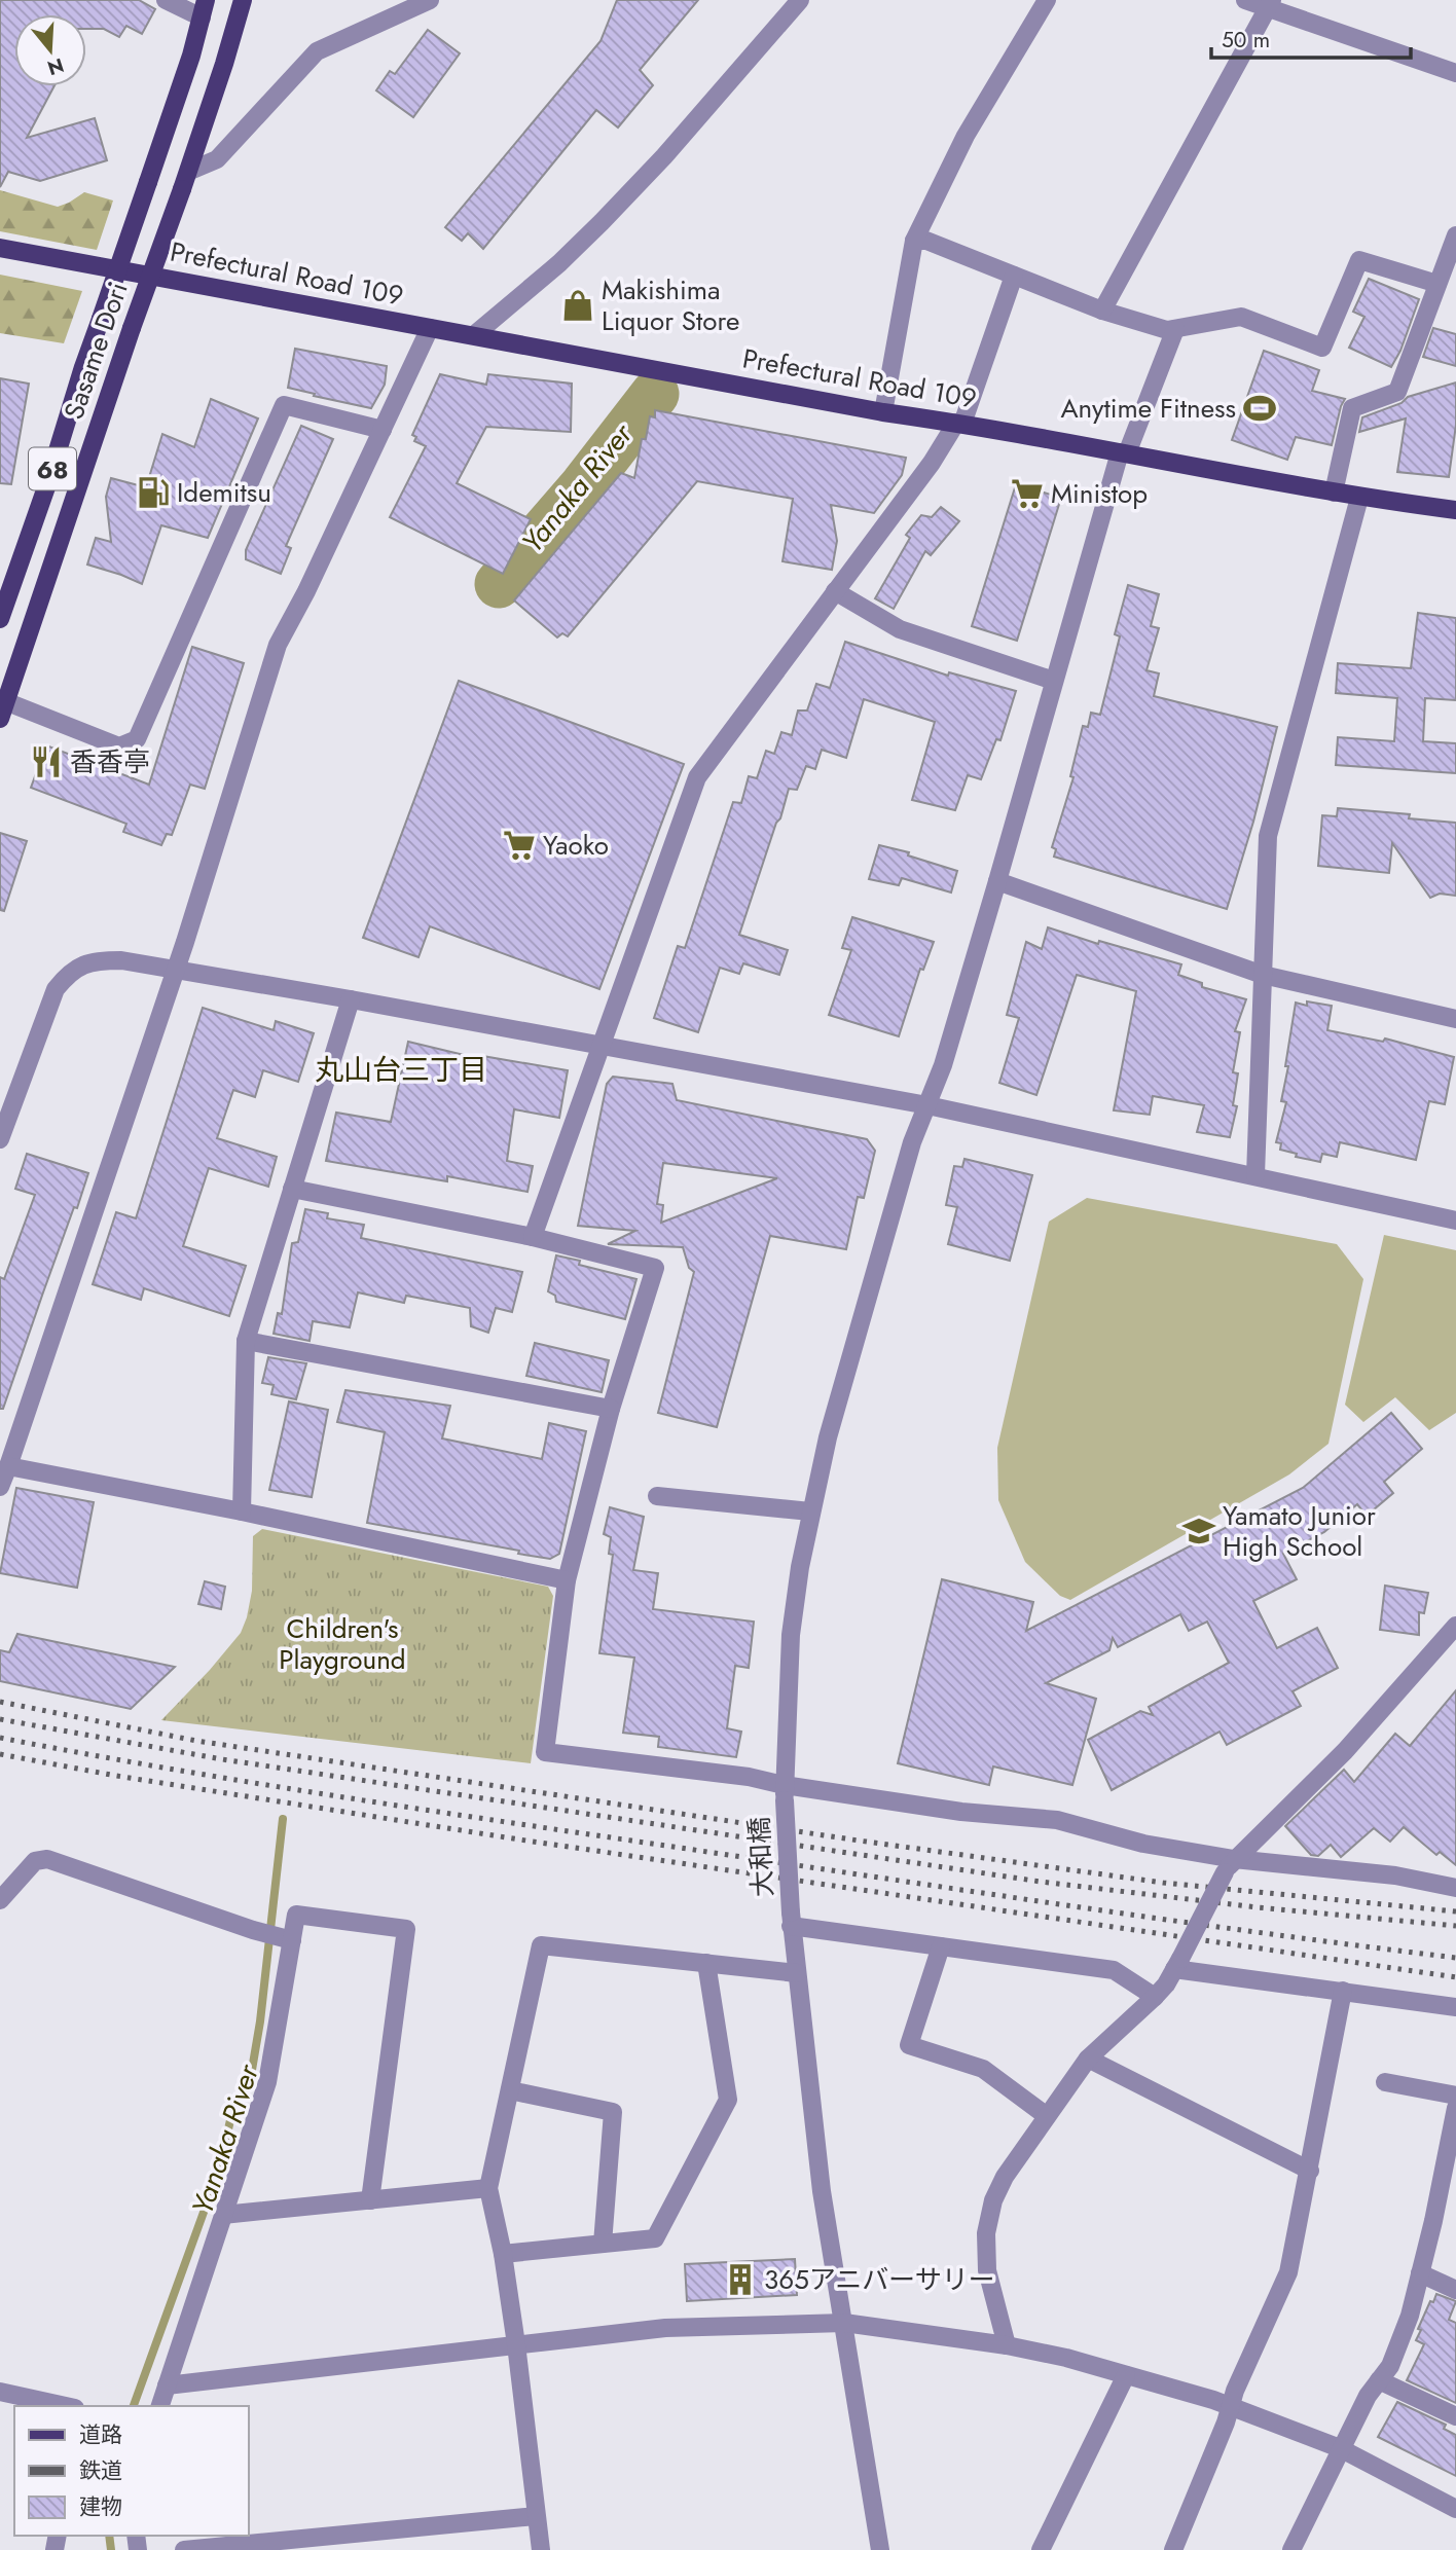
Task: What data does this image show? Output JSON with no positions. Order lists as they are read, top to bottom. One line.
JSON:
{"streets":{"main road":["Prefectural Road 109","Sasame Dori","68"],"street":["大和橋"]},"crossings":[["Prefectural Road 109","大和橋"]],"districts":["丸山台三丁目"],"water":["Yanaka River"],"parks":["Children's Playground"],"places":{"shop":["Makishima Liquor Store"],"sports":["Anytime Fitness"],"fuel station":["Idemitsu"],"supermarket":["Ministop","Yaoko"],"restaurant":["香香亭"],"school or university":["Yamato Junior High School"],"building":["365アニバーサリー"]},"legend":["道路","鉄道","建物"],"scale_bar":"50 m","north":"bottom"}
